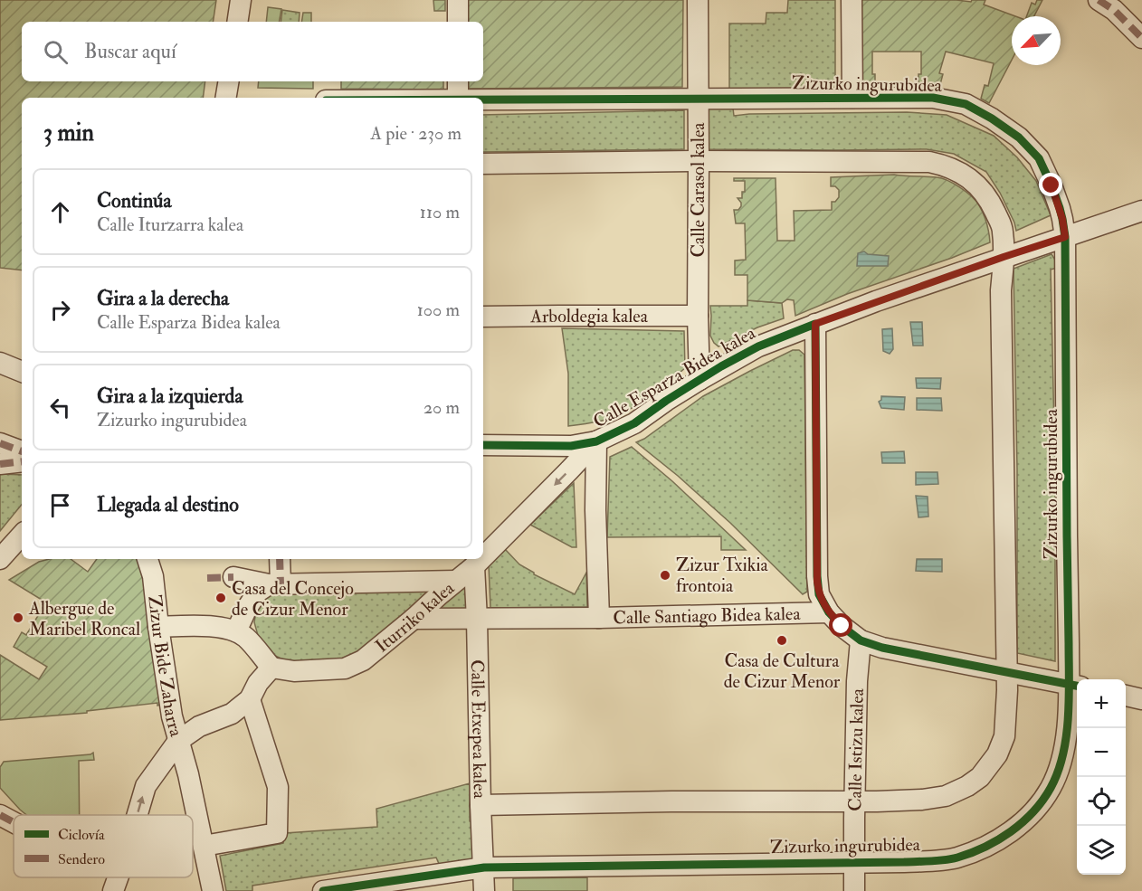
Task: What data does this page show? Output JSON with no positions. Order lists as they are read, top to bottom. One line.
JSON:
{"streets":{"street":["Zizurko ingurubidea","Calle Carasol kalea","Arboldegia kalea","Calle Esparza Bidea kalea","Calle Santiago Bidea kalea","Iturriko kalea","Zizur Bide Zaharra","Calle Etxepea kalea","Calle Istizu kalea"]},"crossings":[["Zizurko ingurubidea","Calle Carasol kalea"],["Zizurko ingurubidea","Calle Esparza Bidea kalea"],["Zizurko ingurubidea","Calle Etxepea kalea"],["Zizurko ingurubidea","Calle Istizu kalea"],["Calle Carasol kalea","Arboldegia kalea"],["Calle Carasol kalea","Calle Esparza Bidea kalea"],["Calle Esparza Bidea kalea","Iturriko kalea"],["Calle Santiago Bidea kalea","Iturriko kalea"],["Calle Santiago Bidea kalea","Calle Etxepea kalea"],["Iturriko kalea","Calle Etxepea kalea"]],"one_way":["Iturriko kalea"],"places":["Zizur Txikia frontoia","Casa del Concejo de Cizur Menor","Albergue de Maribel Roncal","Casa de Cultura de Cizur Menor"],"legend":["Ciclovía","Sendero"],"north":"bottom left","page":{"search":"Buscar aquí","heading":["3 min","A pie · 230 m"],"list":[["Continúa","Calle Iturzarra kalea","110 m"],["Gira a la derecha","Calle Esparza Bidea kalea","100 m"],["Gira a la izquierda","Zizurko ingurubidea","20 m"],"Llegada al destino"],"map_buttons":["+","−"]}}
